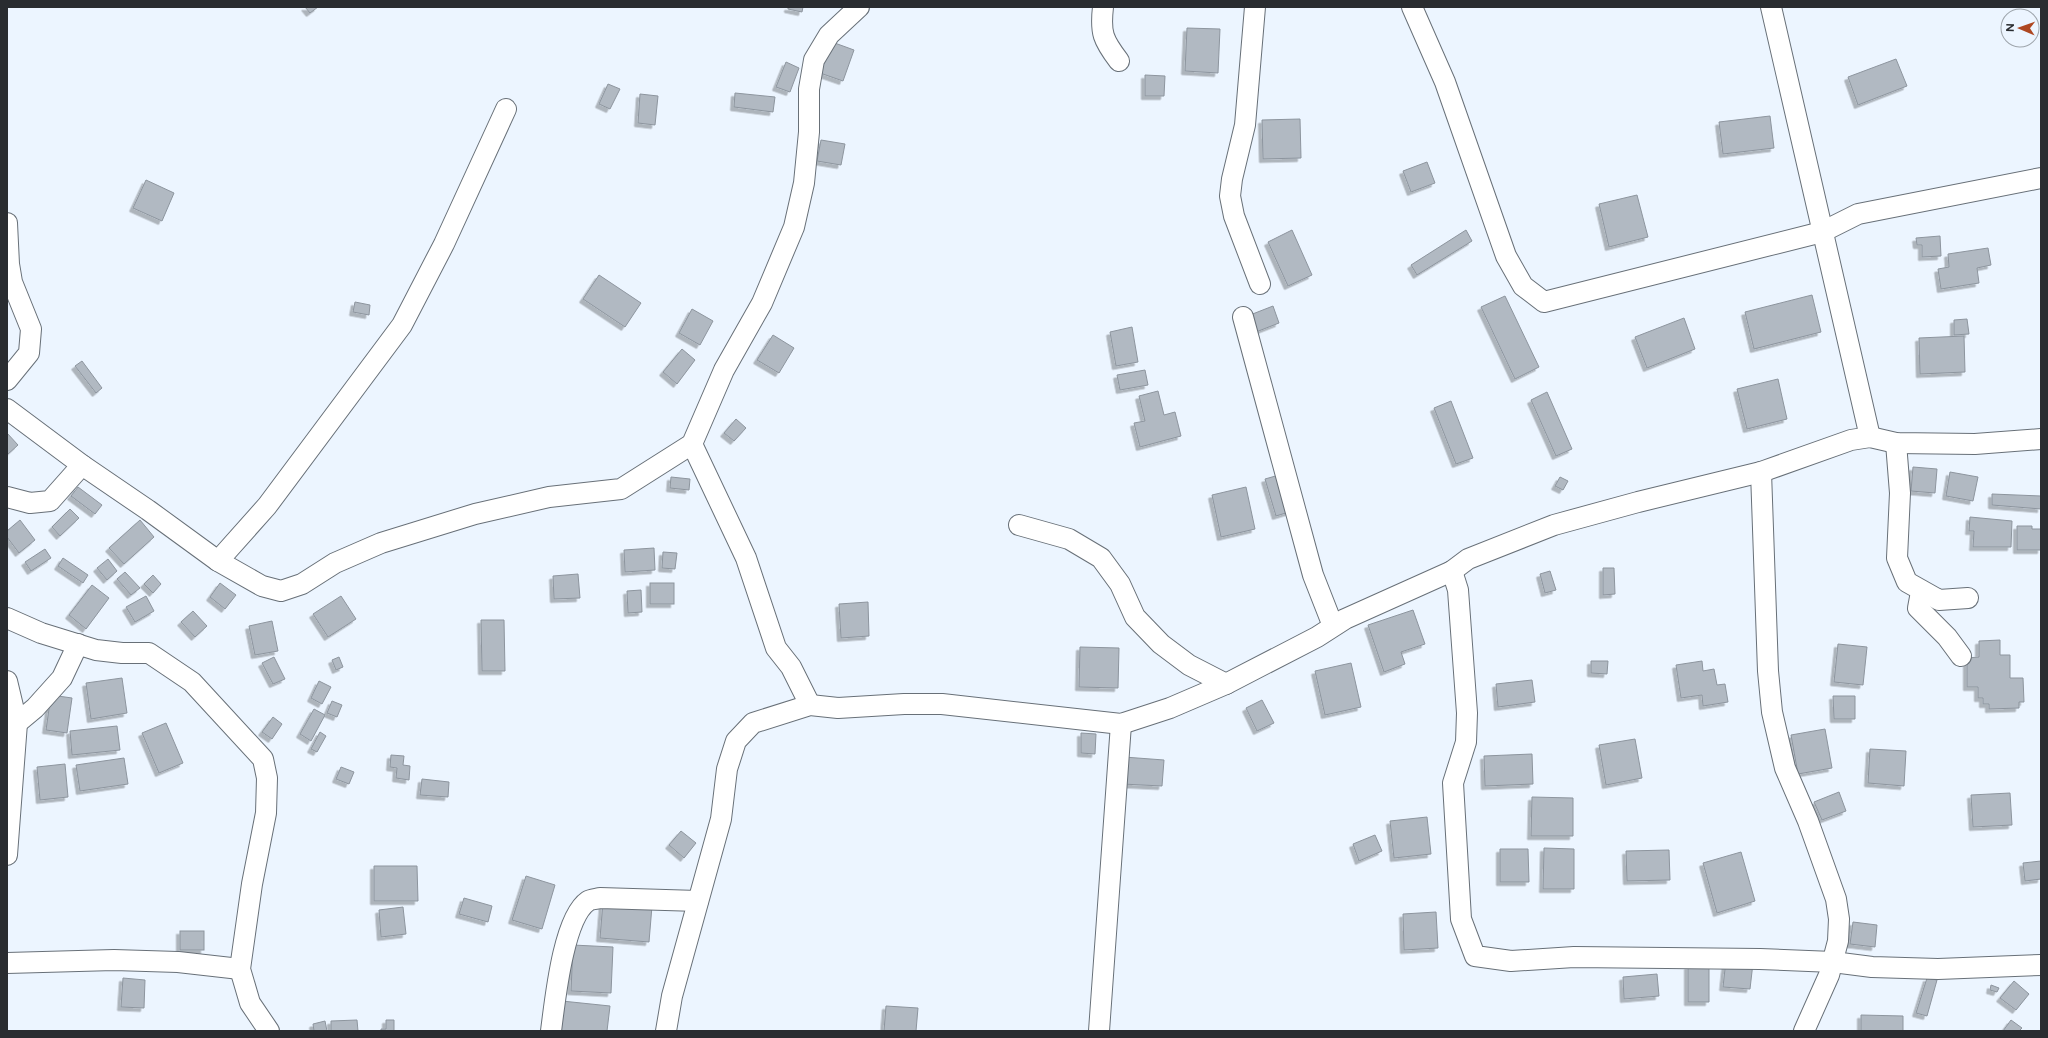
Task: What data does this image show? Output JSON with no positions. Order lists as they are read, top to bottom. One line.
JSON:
{"north":"left"}
